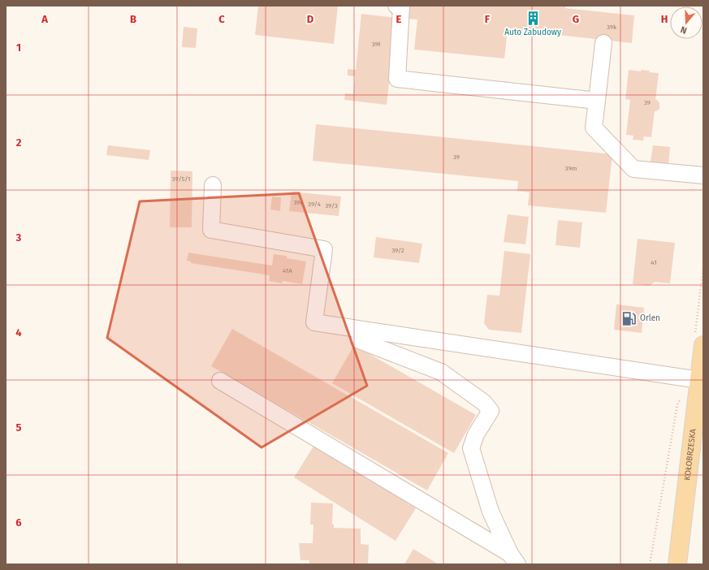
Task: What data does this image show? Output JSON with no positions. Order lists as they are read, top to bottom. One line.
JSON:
{"streets":{"main road":["KOŁOBRZESKA"]},"places":{"building":["Auto Zabudowy"],"fuel station":["Orlen"]},"house_numbers":["39k","39ł","39","39","39m","39/5/1","39r","39/4","39/3","39/2","41","41A"],"north":"bottom","grid":{"columns":["A","B","C","D","E","F","G","H"],"rows":["1","2","3","4","5","6"]}}
